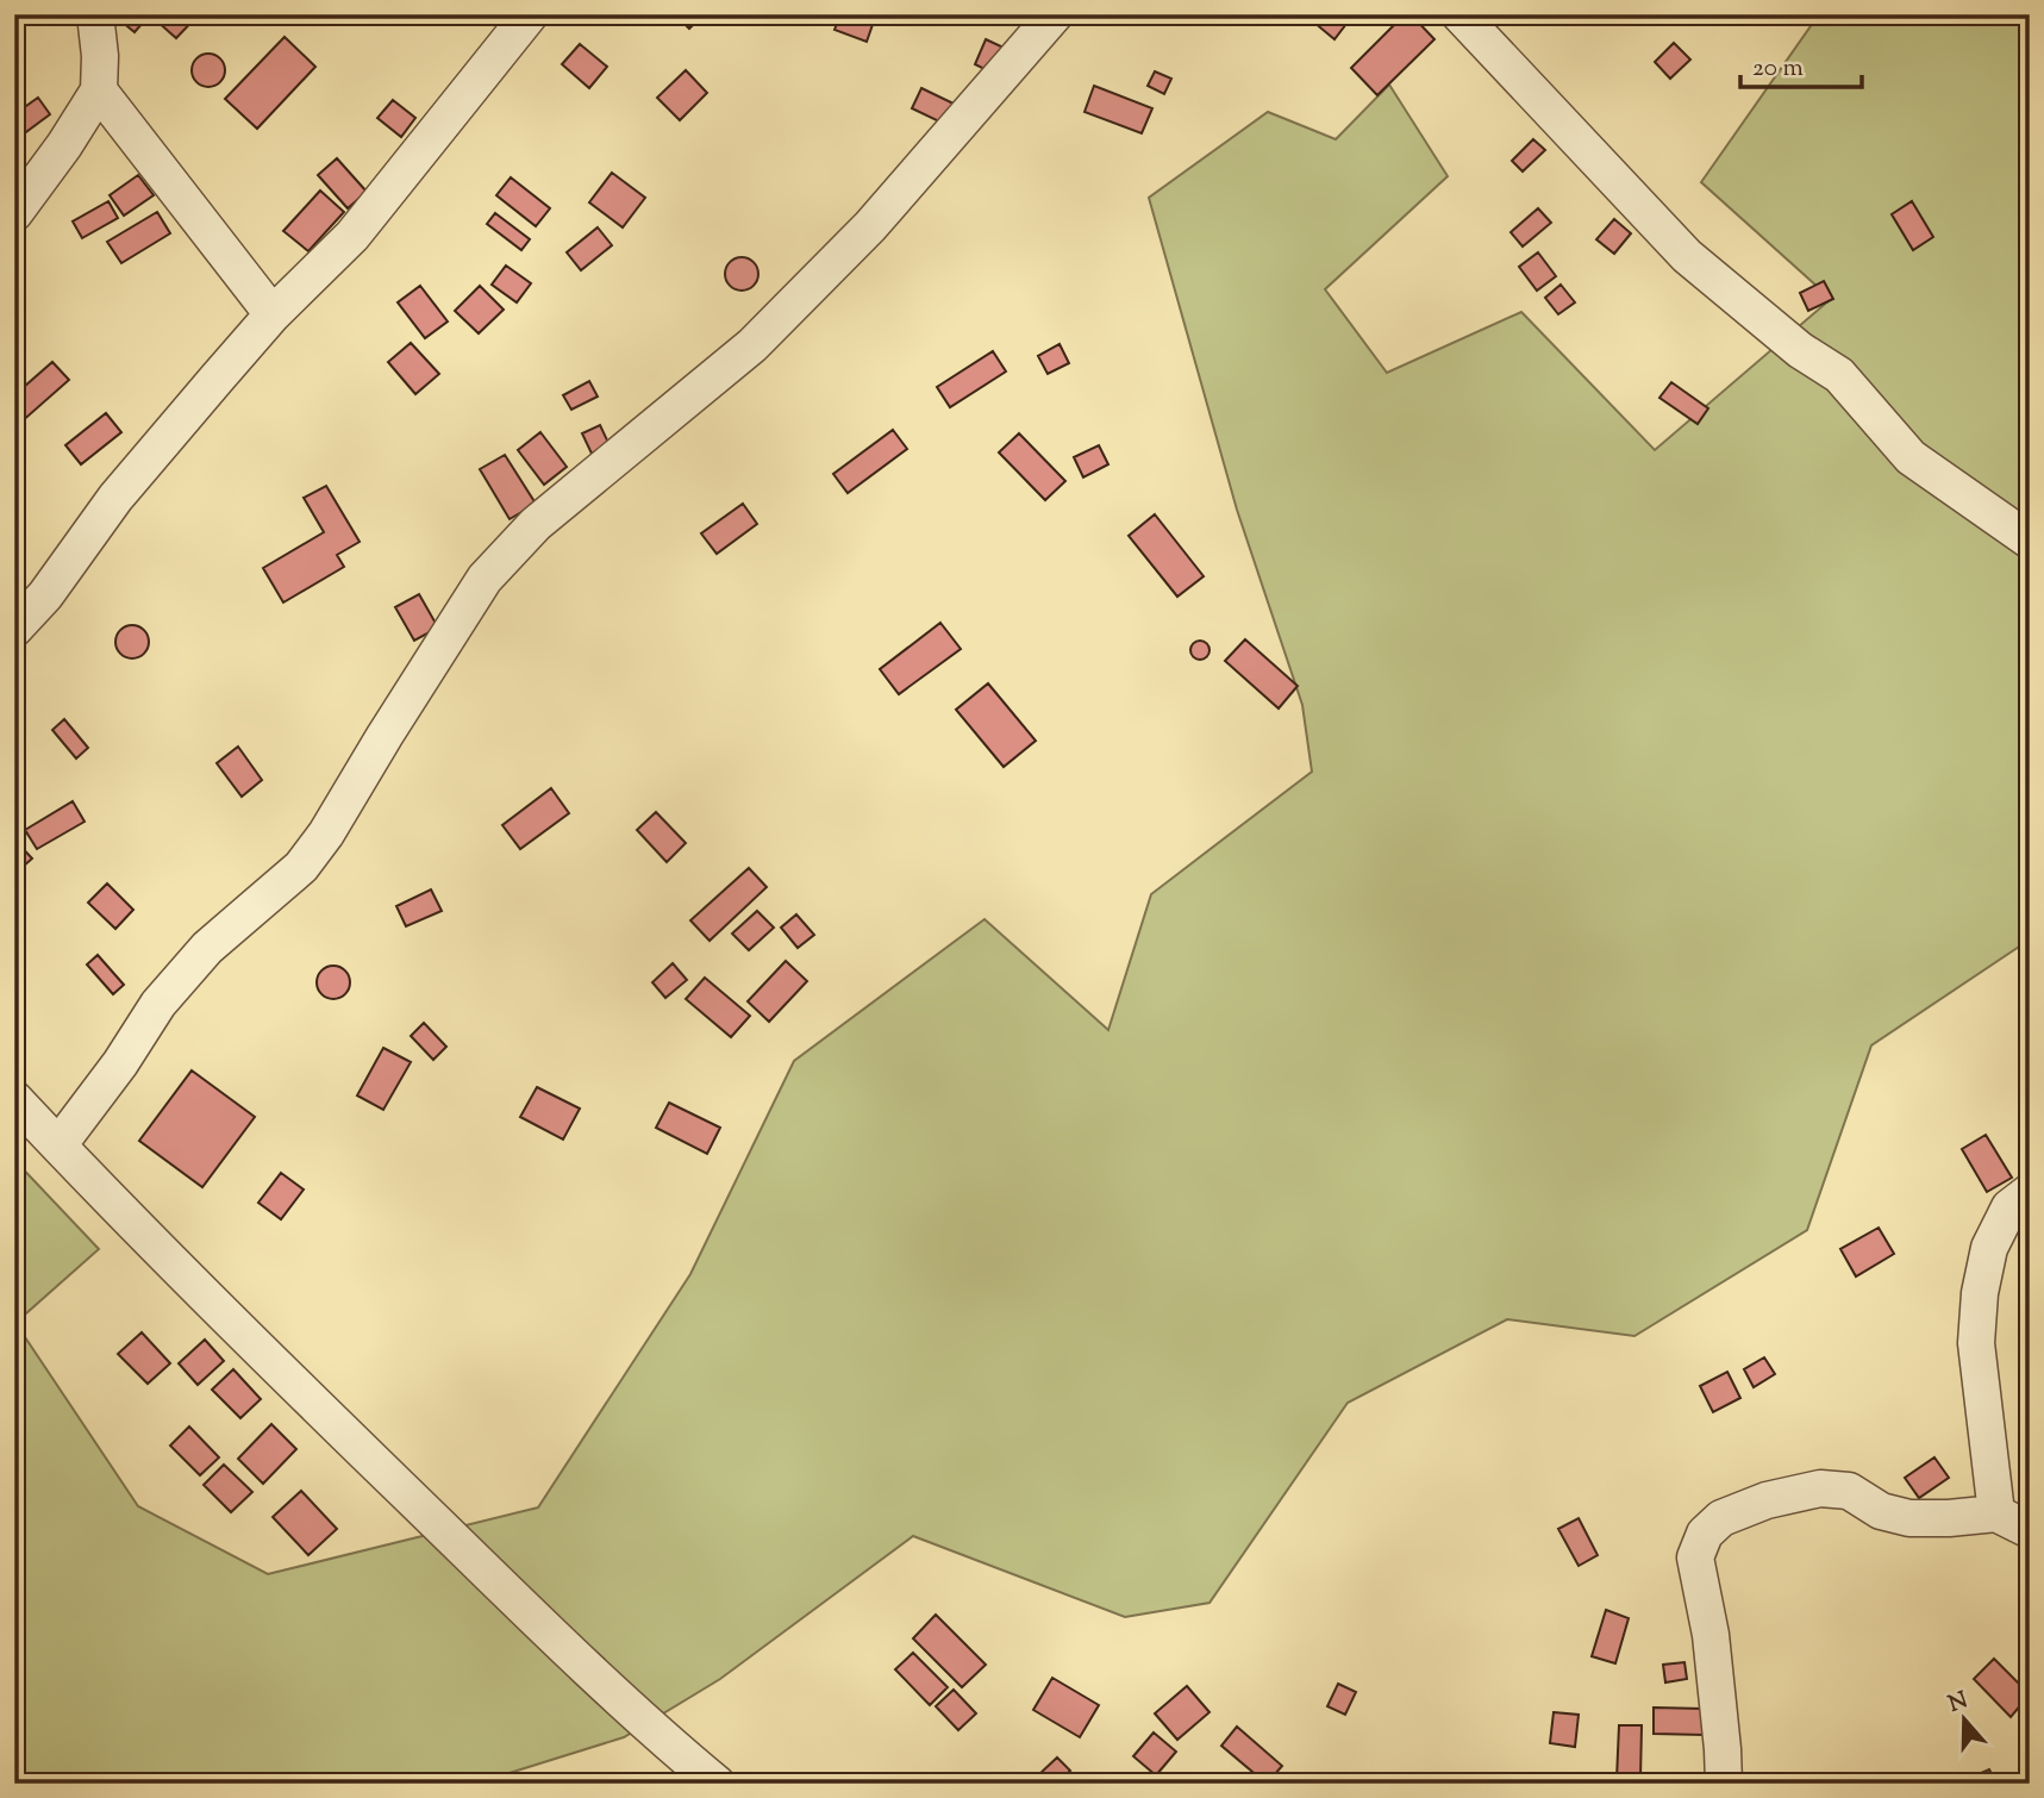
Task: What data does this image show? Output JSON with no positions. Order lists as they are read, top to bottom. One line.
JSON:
{"scale_bar":"20 m","north":"top"}
